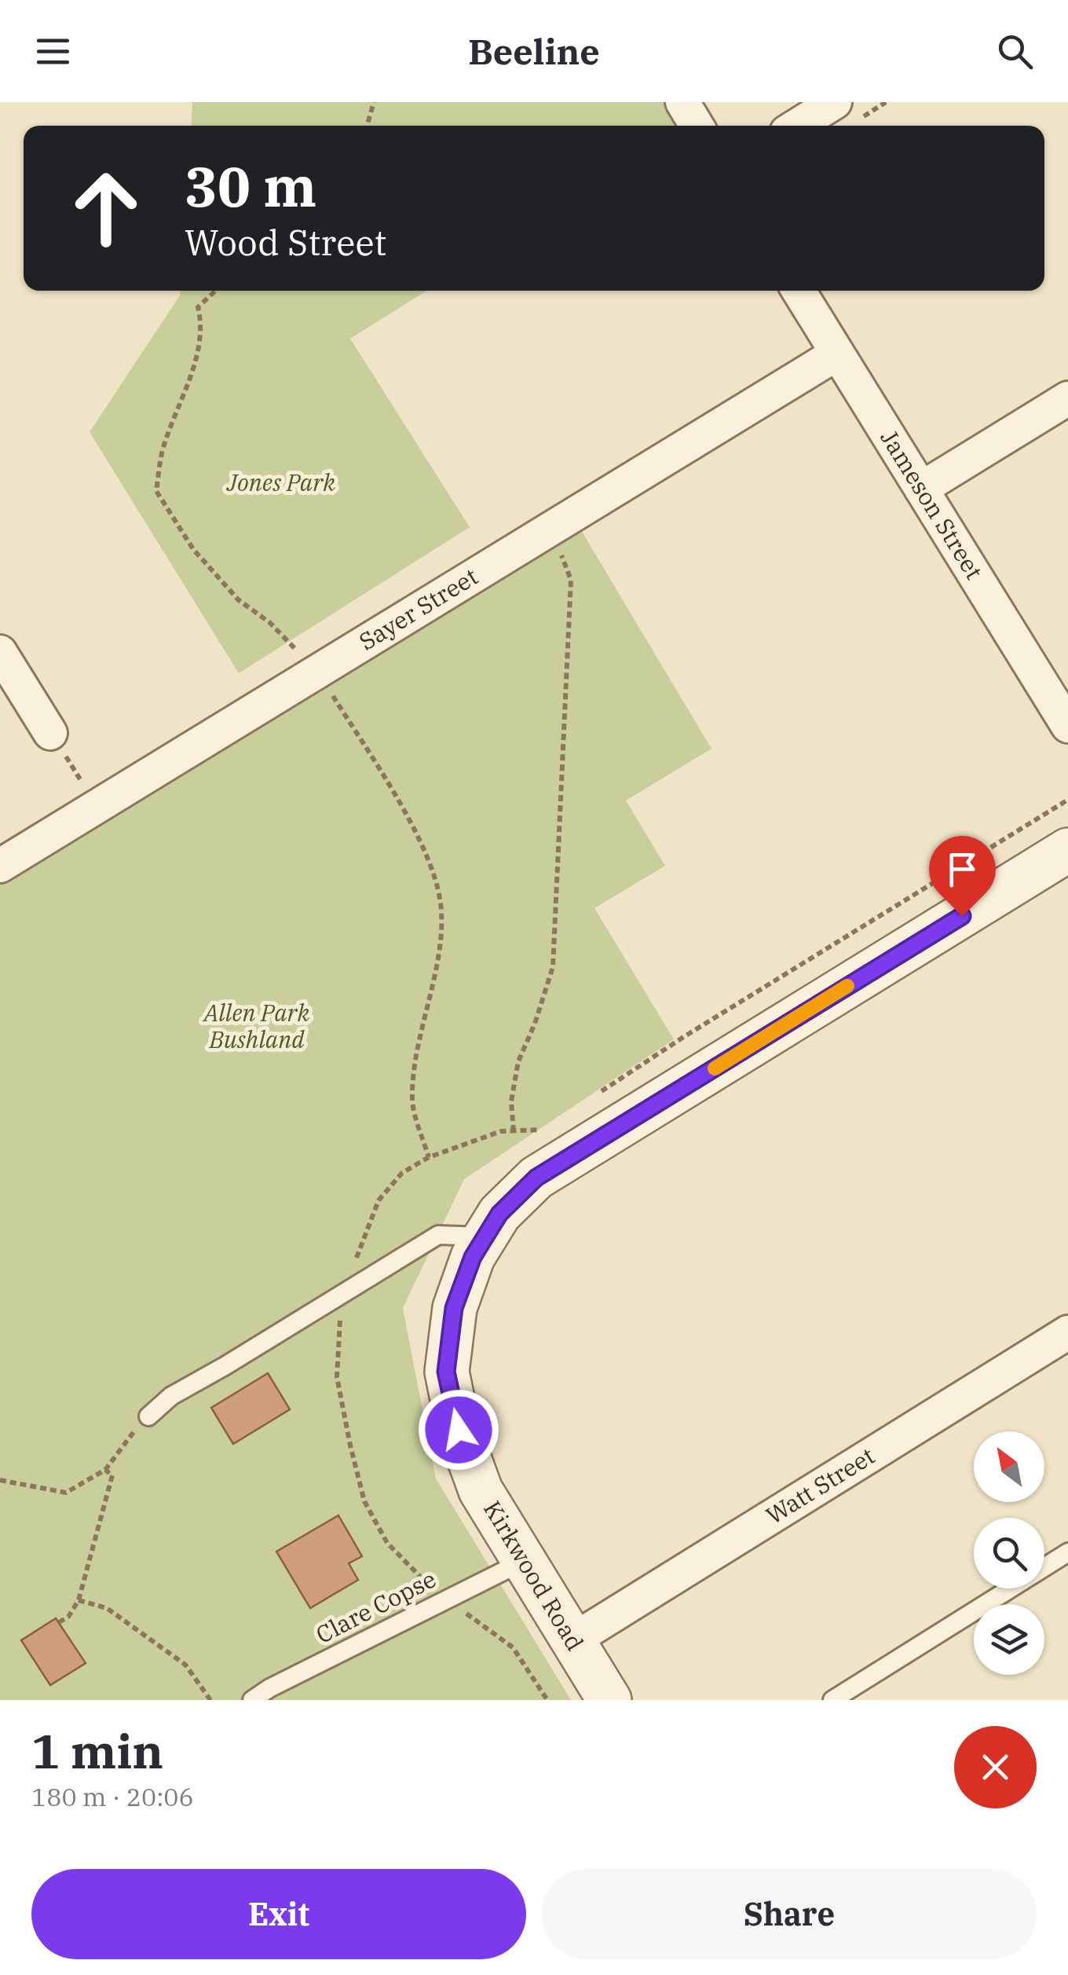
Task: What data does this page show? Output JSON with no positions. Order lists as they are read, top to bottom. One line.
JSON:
{"streets":{"street":["Jameson Street","Sayer Street","Watt Street","Kirkwood Road"],"lane":["Clare Copse"]},"crossings":[["Jameson Street","Sayer Street"],["Watt Street","Kirkwood Road"],["Kirkwood Road","Clare Copse"]],"parks":["Jones Park","Allen Park Bushland"],"north":"top left","page":{"header":"Beeline","turn":["30 m","Wood Street"],"heading":["1 min","180 m · 20:06"],"buttons":["Exit","Share"]}}
